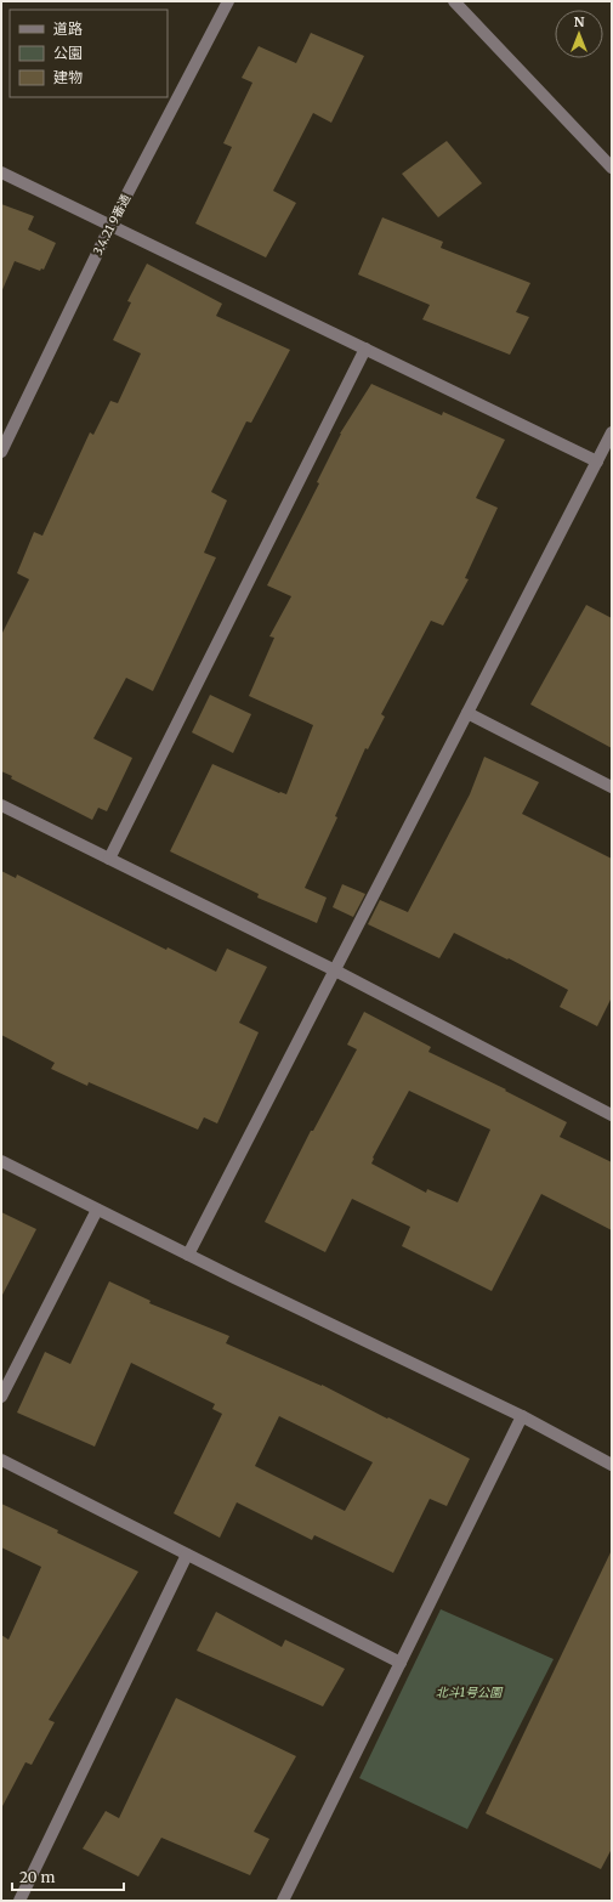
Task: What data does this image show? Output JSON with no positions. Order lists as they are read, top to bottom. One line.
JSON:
{"streets":{"street":["3.4.21 9番通"]},"parks":["北斗1号公園"],"legend":["道路","公園","建物"],"scale_bar":"20 m","north":"top"}
